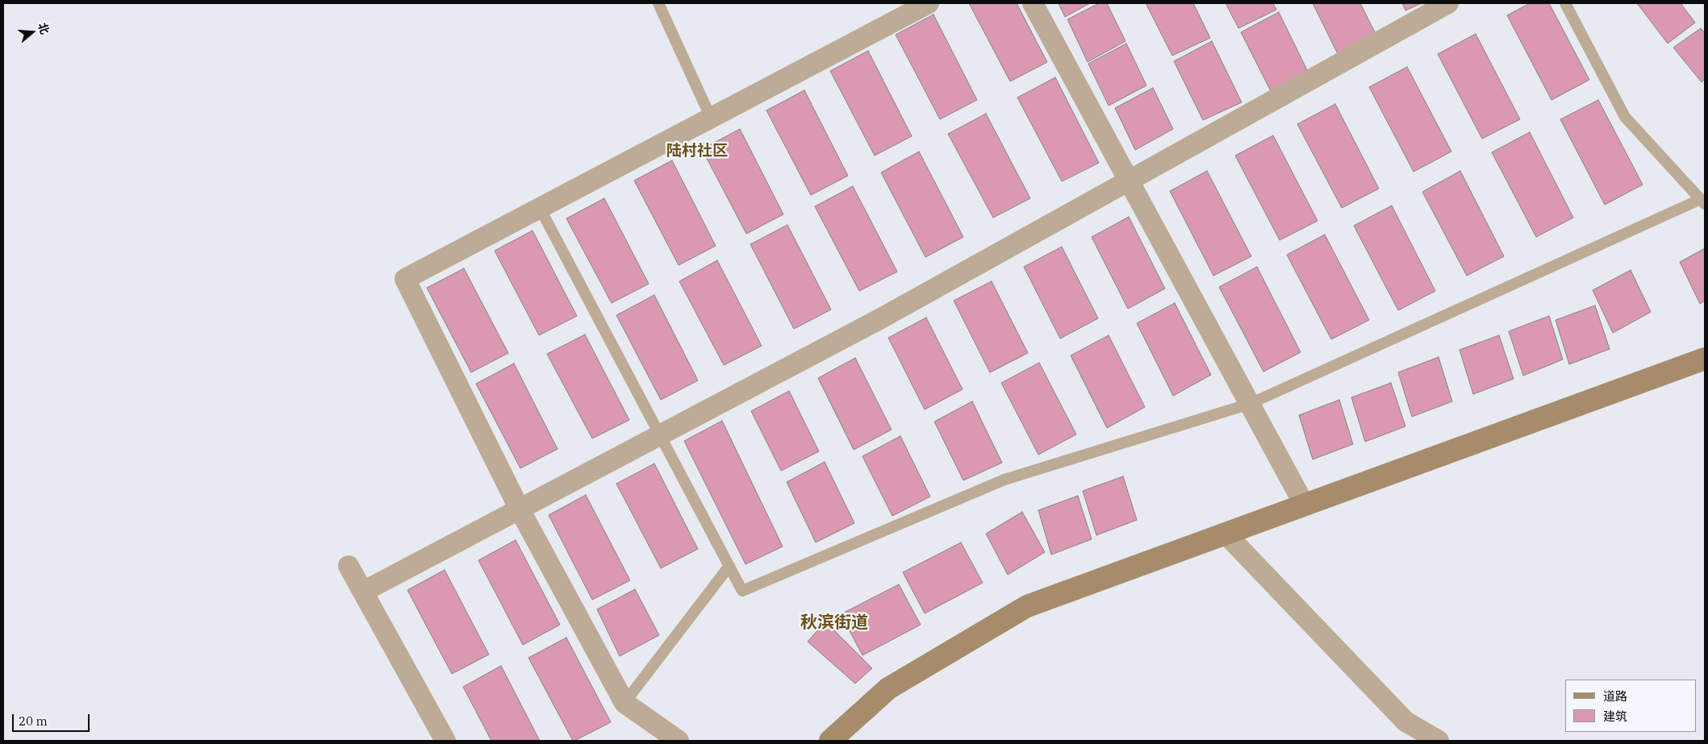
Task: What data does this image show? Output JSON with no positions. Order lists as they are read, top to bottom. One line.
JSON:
{"districts":["陆村社区","秋滨街道"],"legend":["道路","建筑"],"scale_bar":"20 m","north":"right"}
